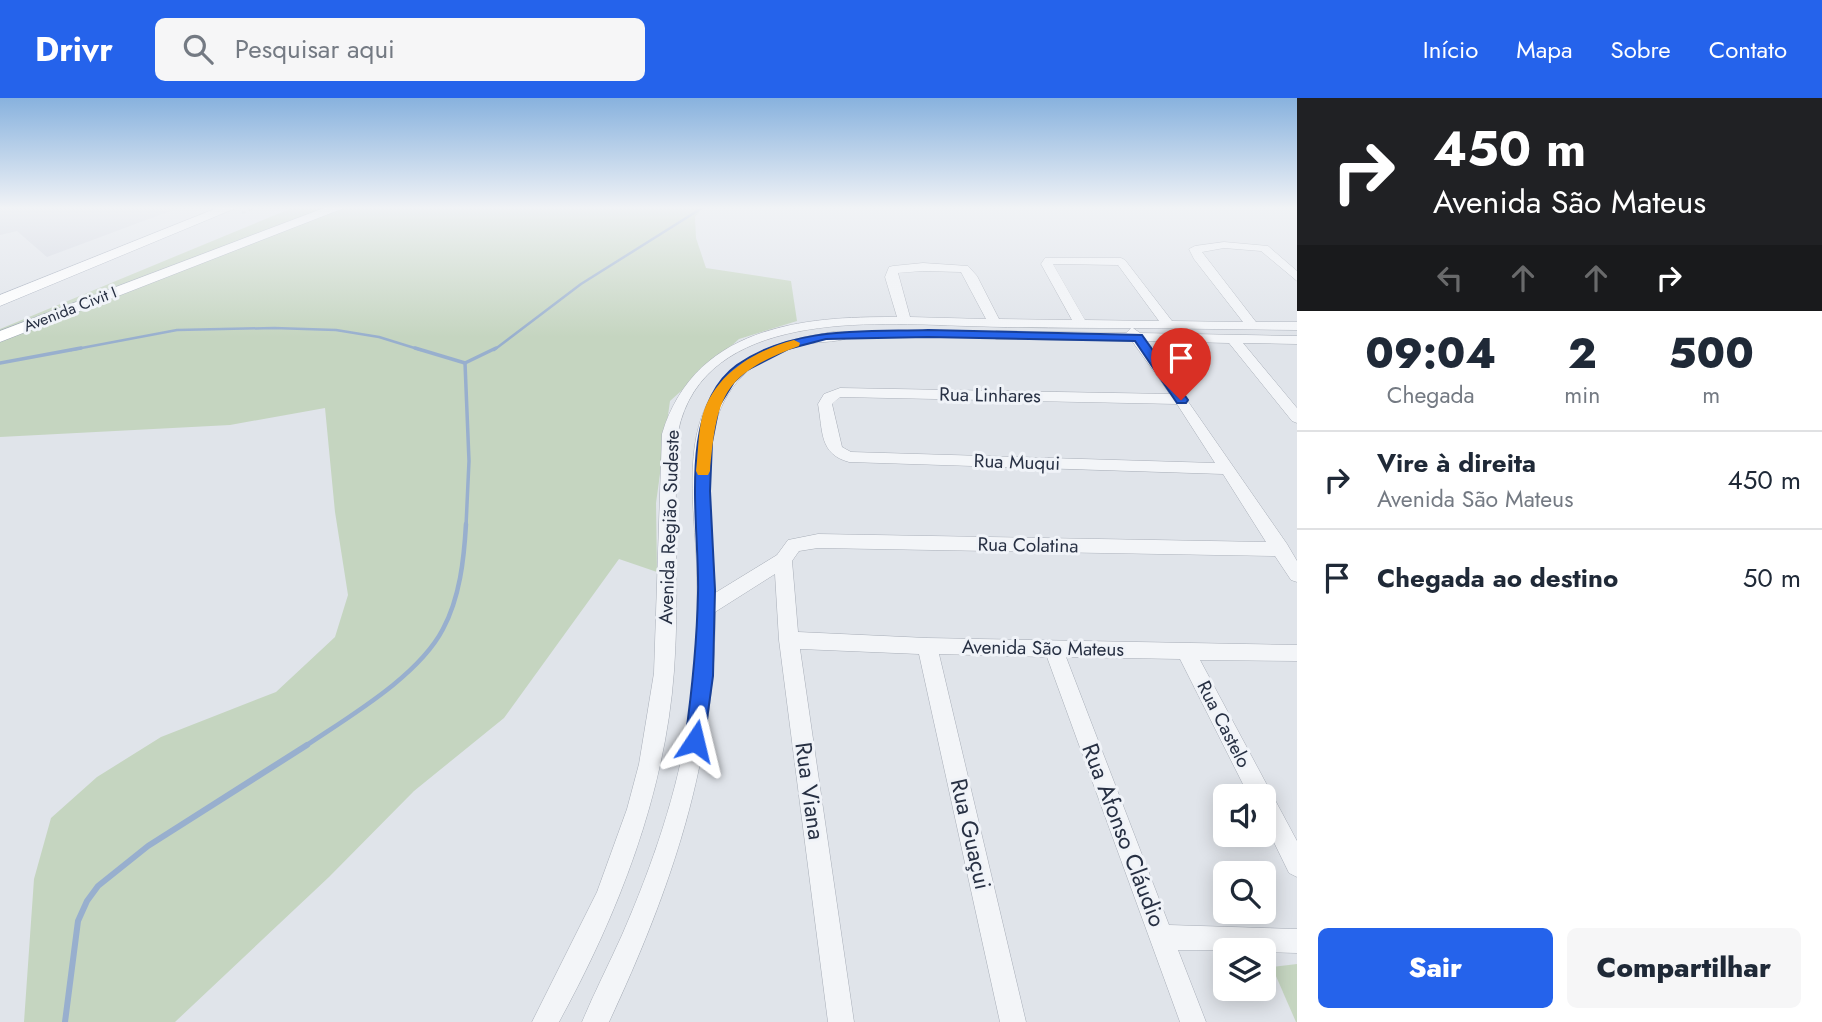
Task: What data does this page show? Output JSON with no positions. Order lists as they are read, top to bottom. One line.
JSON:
{"streets":{"main road":["Avenida Civit I"],"street":["Rua Linhares","Rua Muqui","Avenida Região Sudeste","Rua Colatina","Avenida São Mateus","Rua Castelo","Rua Viana","Rua Guaçui","Rua Afonso Cláudio"]},"crossings":[["Rua Linhares","Rua Muqui"],["Avenida Região Sudeste","Rua Colatina"],["Rua Colatina","Rua Viana"],["Avenida São Mateus","Rua Castelo"],["Avenida São Mateus","Rua Viana"],["Avenida São Mateus","Rua Guaçui"],["Avenida São Mateus","Rua Afonso Cláudio"]],"page":{"header":"Drivr","search":"Pesquisar aqui","nav":["Início","Mapa","Sobre","Contato"],"turn":["450 m","Avenida São Mateus"],"eta":["09:04","Chegada","2","min","500","m"],"list":[{"name":"Vire à direita","note":"Avenida São Mateus","value":"450 m"},{"name":"Chegada ao destino","value":"50 m"}],"buttons":["Sair","Compartilhar"]}}
